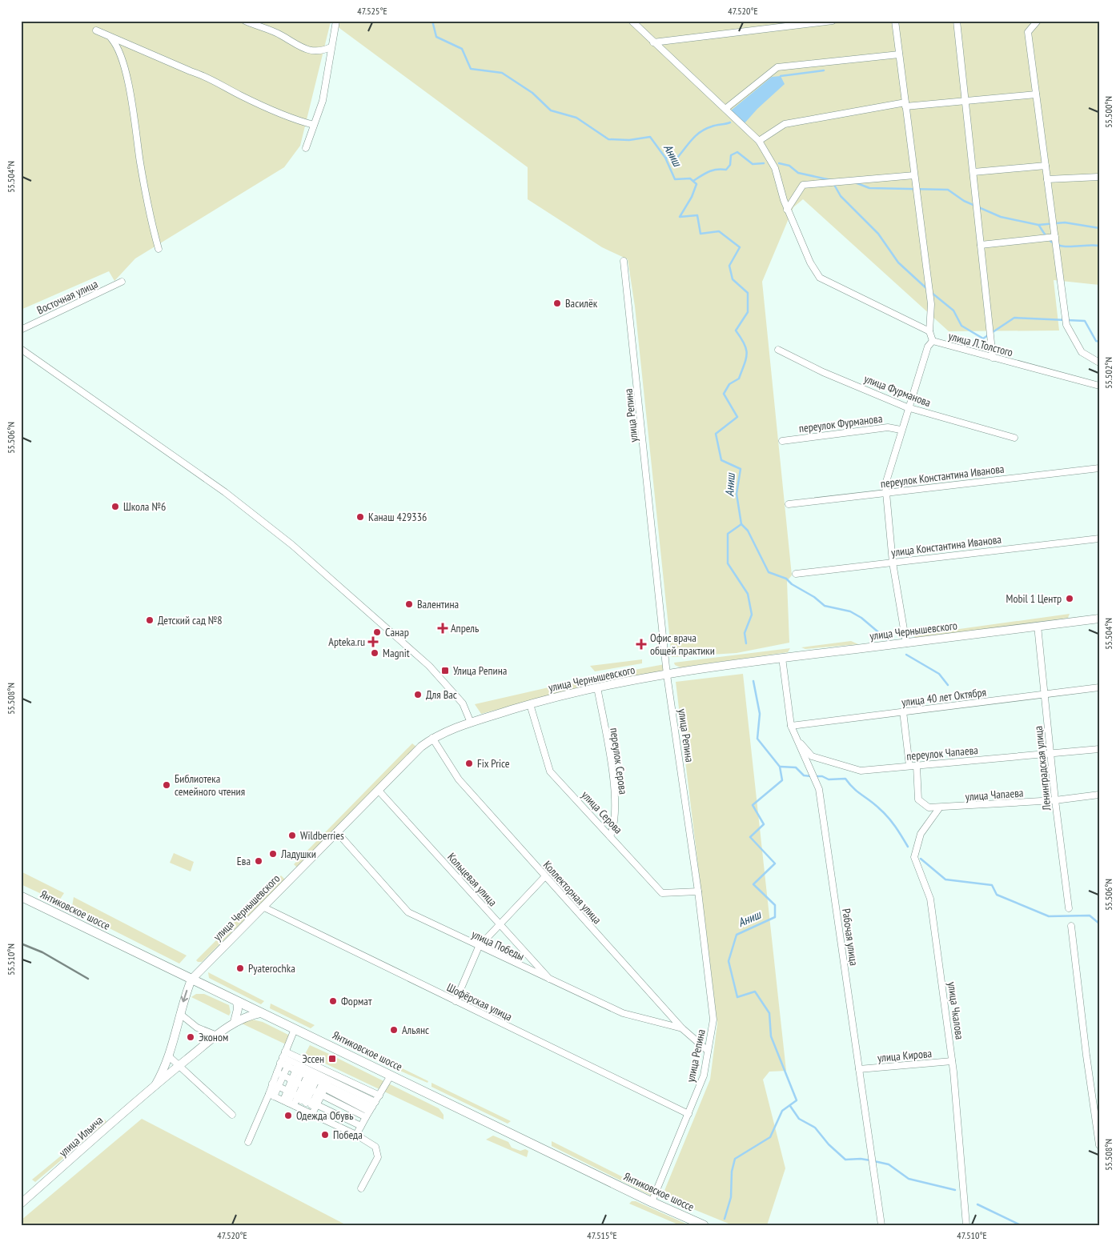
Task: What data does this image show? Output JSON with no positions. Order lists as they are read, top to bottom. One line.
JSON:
{"streets":{"main road":["Янтиковское шоссе"],"street":["Восточная улица","улица Л.Толстого","улица Фурманова","улица Репина","переулок Фурманова","переулок Константина Иванова","улица Константина Иванова","улица Чернышевского","улица 40 лет Октября","переулок Чапаева","переулок Серова","Ленинградская улица","улица Чапаева","улица Серова","Кольцевая улица","Коллекторная улица","Рабочая улица","улица Победы","Шофёрская улица","улица Чкалова","улица Кирова","улица Ильича"]},"crossings":[["улица Репина","улица Чернышевского"],["улица Репина","улица Серова"],["улица Репина","Коллекторная улица"],["улица Репина","Янтиковское шоссе"],["улица Репина","Шофёрская улица"],["улица Чернышевского","переулок Серова"],["улица Чернышевского","Ленинградская улица"],["улица Чернышевского","улица Серова"],["улица Чернышевского","Кольцевая улица"],["улица Чернышевского","Коллекторная улица"],["улица Чернышевского","Янтиковское шоссе"],["улица Чернышевского","Рабочая улица"],["улица Чернышевского","улица Победы"],["улица Чернышевского","Шофёрская улица"],["улица Чернышевского","улица Ильича"],["улица 40 лет Октября","Ленинградская улица"],["улица 40 лет Октября","Рабочая улица"],["переулок Чапаева","Ленинградская улица"],["переулок Чапаева","Рабочая улица"],["переулок Серова","улица Серова"],["Ленинградская улица","улица Чапаева"],["улица Чапаева","улица Чкалова"],["Кольцевая улица","улица Победы"],["Коллекторная улица","улица Победы"],["Янтиковское шоссе","улица Ильича"],["Рабочая улица","улица Кирова"],["улица Чкалова","улица Кирова"]],"water":["Аниш"],"places":{"other":["Василёк","Школа №6","Канаш 429336","Mobil 1 Центр","Валентина","Детский сад №8","Санар","Magnit","Для Вас","Fix Price","Библиотека семейного чтения","Wildberries","Ладушки","Ева","Pyaterochka","Формат","Альянс","Эконом","Одежда Обувь","Победа"],"health":["Апрель","Apteka.ru","Офис врача общей практики"],"transit":["Улица Репина","Эссен"]},"coordinates":["47.525°E","47.520°E","55.500°N","55.504°N","55.502°N","55.506°N","55.508°N","55.510°N","47.515°E","47.510°E"]}
